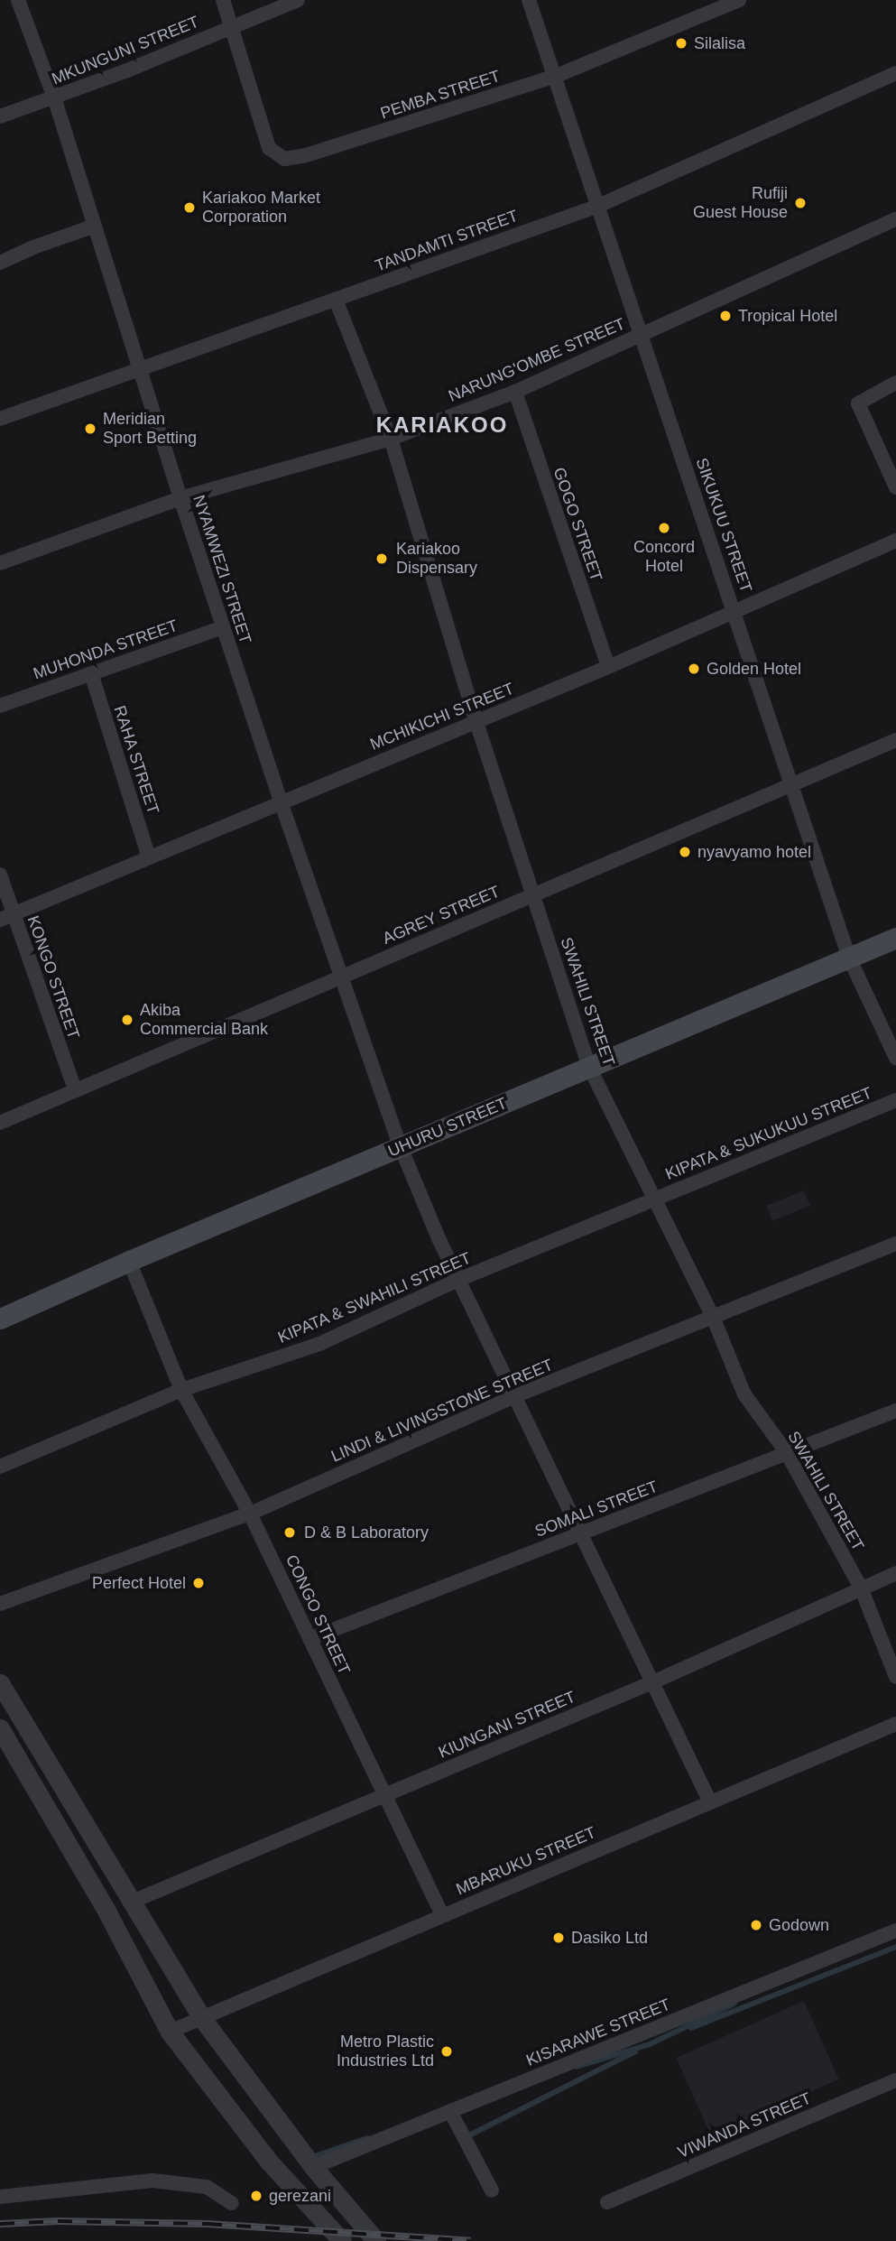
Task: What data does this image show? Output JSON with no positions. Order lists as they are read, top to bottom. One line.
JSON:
{"streets":{"main road":["UHURU STREET"],"street":["MKUNGUNI STREET","PEMBA STREET","TANDAMTI STREET","NARUNG'OMBE STREET","GOGO STREET","SIKUKUU STREET","NYAMWEZI STREET","MUHONDA STREET","MCHIKICHI STREET","RAHA STREET","AGREY STREET","KONGO STREET","SWAHILI STREET","KIPATA & SUKUKUU STREET","KIPATA & SWAHILI STREET","LINDI & LIVINGSTONE STREET","SOMALI STREET","CONGO STREET","KIUNGANI STREET","MBARUKU STREET","KISARAWE STREET","VIWANDA STREET"]},"crossings":[["MKUNGUNI STREET","PEMBA STREET"],["MKUNGUNI STREET","NYAMWEZI STREET"],["PEMBA STREET","SIKUKUU STREET"],["TANDAMTI STREET","SIKUKUU STREET"],["TANDAMTI STREET","NYAMWEZI STREET"],["TANDAMTI STREET","SWAHILI STREET"],["NARUNG'OMBE STREET","GOGO STREET"],["NARUNG'OMBE STREET","SIKUKUU STREET"],["NARUNG'OMBE STREET","NYAMWEZI STREET"],["NARUNG'OMBE STREET","SWAHILI STREET"],["GOGO STREET","MCHIKICHI STREET"],["SIKUKUU STREET","MCHIKICHI STREET"],["SIKUKUU STREET","AGREY STREET"],["SIKUKUU STREET","UHURU STREET"],["NYAMWEZI STREET","MUHONDA STREET"],["NYAMWEZI STREET","MCHIKICHI STREET"],["NYAMWEZI STREET","AGREY STREET"],["NYAMWEZI STREET","UHURU STREET"],["NYAMWEZI STREET","KIPATA & SWAHILI STREET"],["NYAMWEZI STREET","LINDI & LIVINGSTONE STREET"],["NYAMWEZI STREET","SOMALI STREET"],["NYAMWEZI STREET","KIUNGANI STREET"],["NYAMWEZI STREET","MBARUKU STREET"],["MUHONDA STREET","RAHA STREET"],["MCHIKICHI STREET","RAHA STREET"],["MCHIKICHI STREET","KONGO STREET"],["MCHIKICHI STREET","SWAHILI STREET"],["AGREY STREET","KONGO STREET"],["AGREY STREET","SWAHILI STREET"],["SWAHILI STREET","UHURU STREET"],["SWAHILI STREET","KIPATA & SUKUKUU STREET"],["SWAHILI STREET","KIPATA & SWAHILI STREET"],["SWAHILI STREET","LINDI & LIVINGSTONE STREET"],["SWAHILI STREET","SOMALI STREET"],["SWAHILI STREET","KIUNGANI STREET"],["UHURU STREET","CONGO STREET"],["KIPATA & SUKUKUU STREET","KIPATA & SWAHILI STREET"],["KIPATA & SWAHILI STREET","CONGO STREET"],["LINDI & LIVINGSTONE STREET","CONGO STREET"],["SOMALI STREET","CONGO STREET"],["CONGO STREET","KIUNGANI STREET"],["CONGO STREET","MBARUKU STREET"]],"districts":["KARIAKOO"],"places":["Silalisa","Rufiji Guest House","Kariakoo Market Corporation","Tropical Hotel","Meridian Sport Betting","Concord Hotel","Kariakoo Dispensary","Golden Hotel","nyavyamo hotel","Akiba Commercial Bank","D & B Laboratory","Perfect Hotel","Godown","Dasiko Ltd","Metro Plastic Industries Ltd","gerezani"]}
